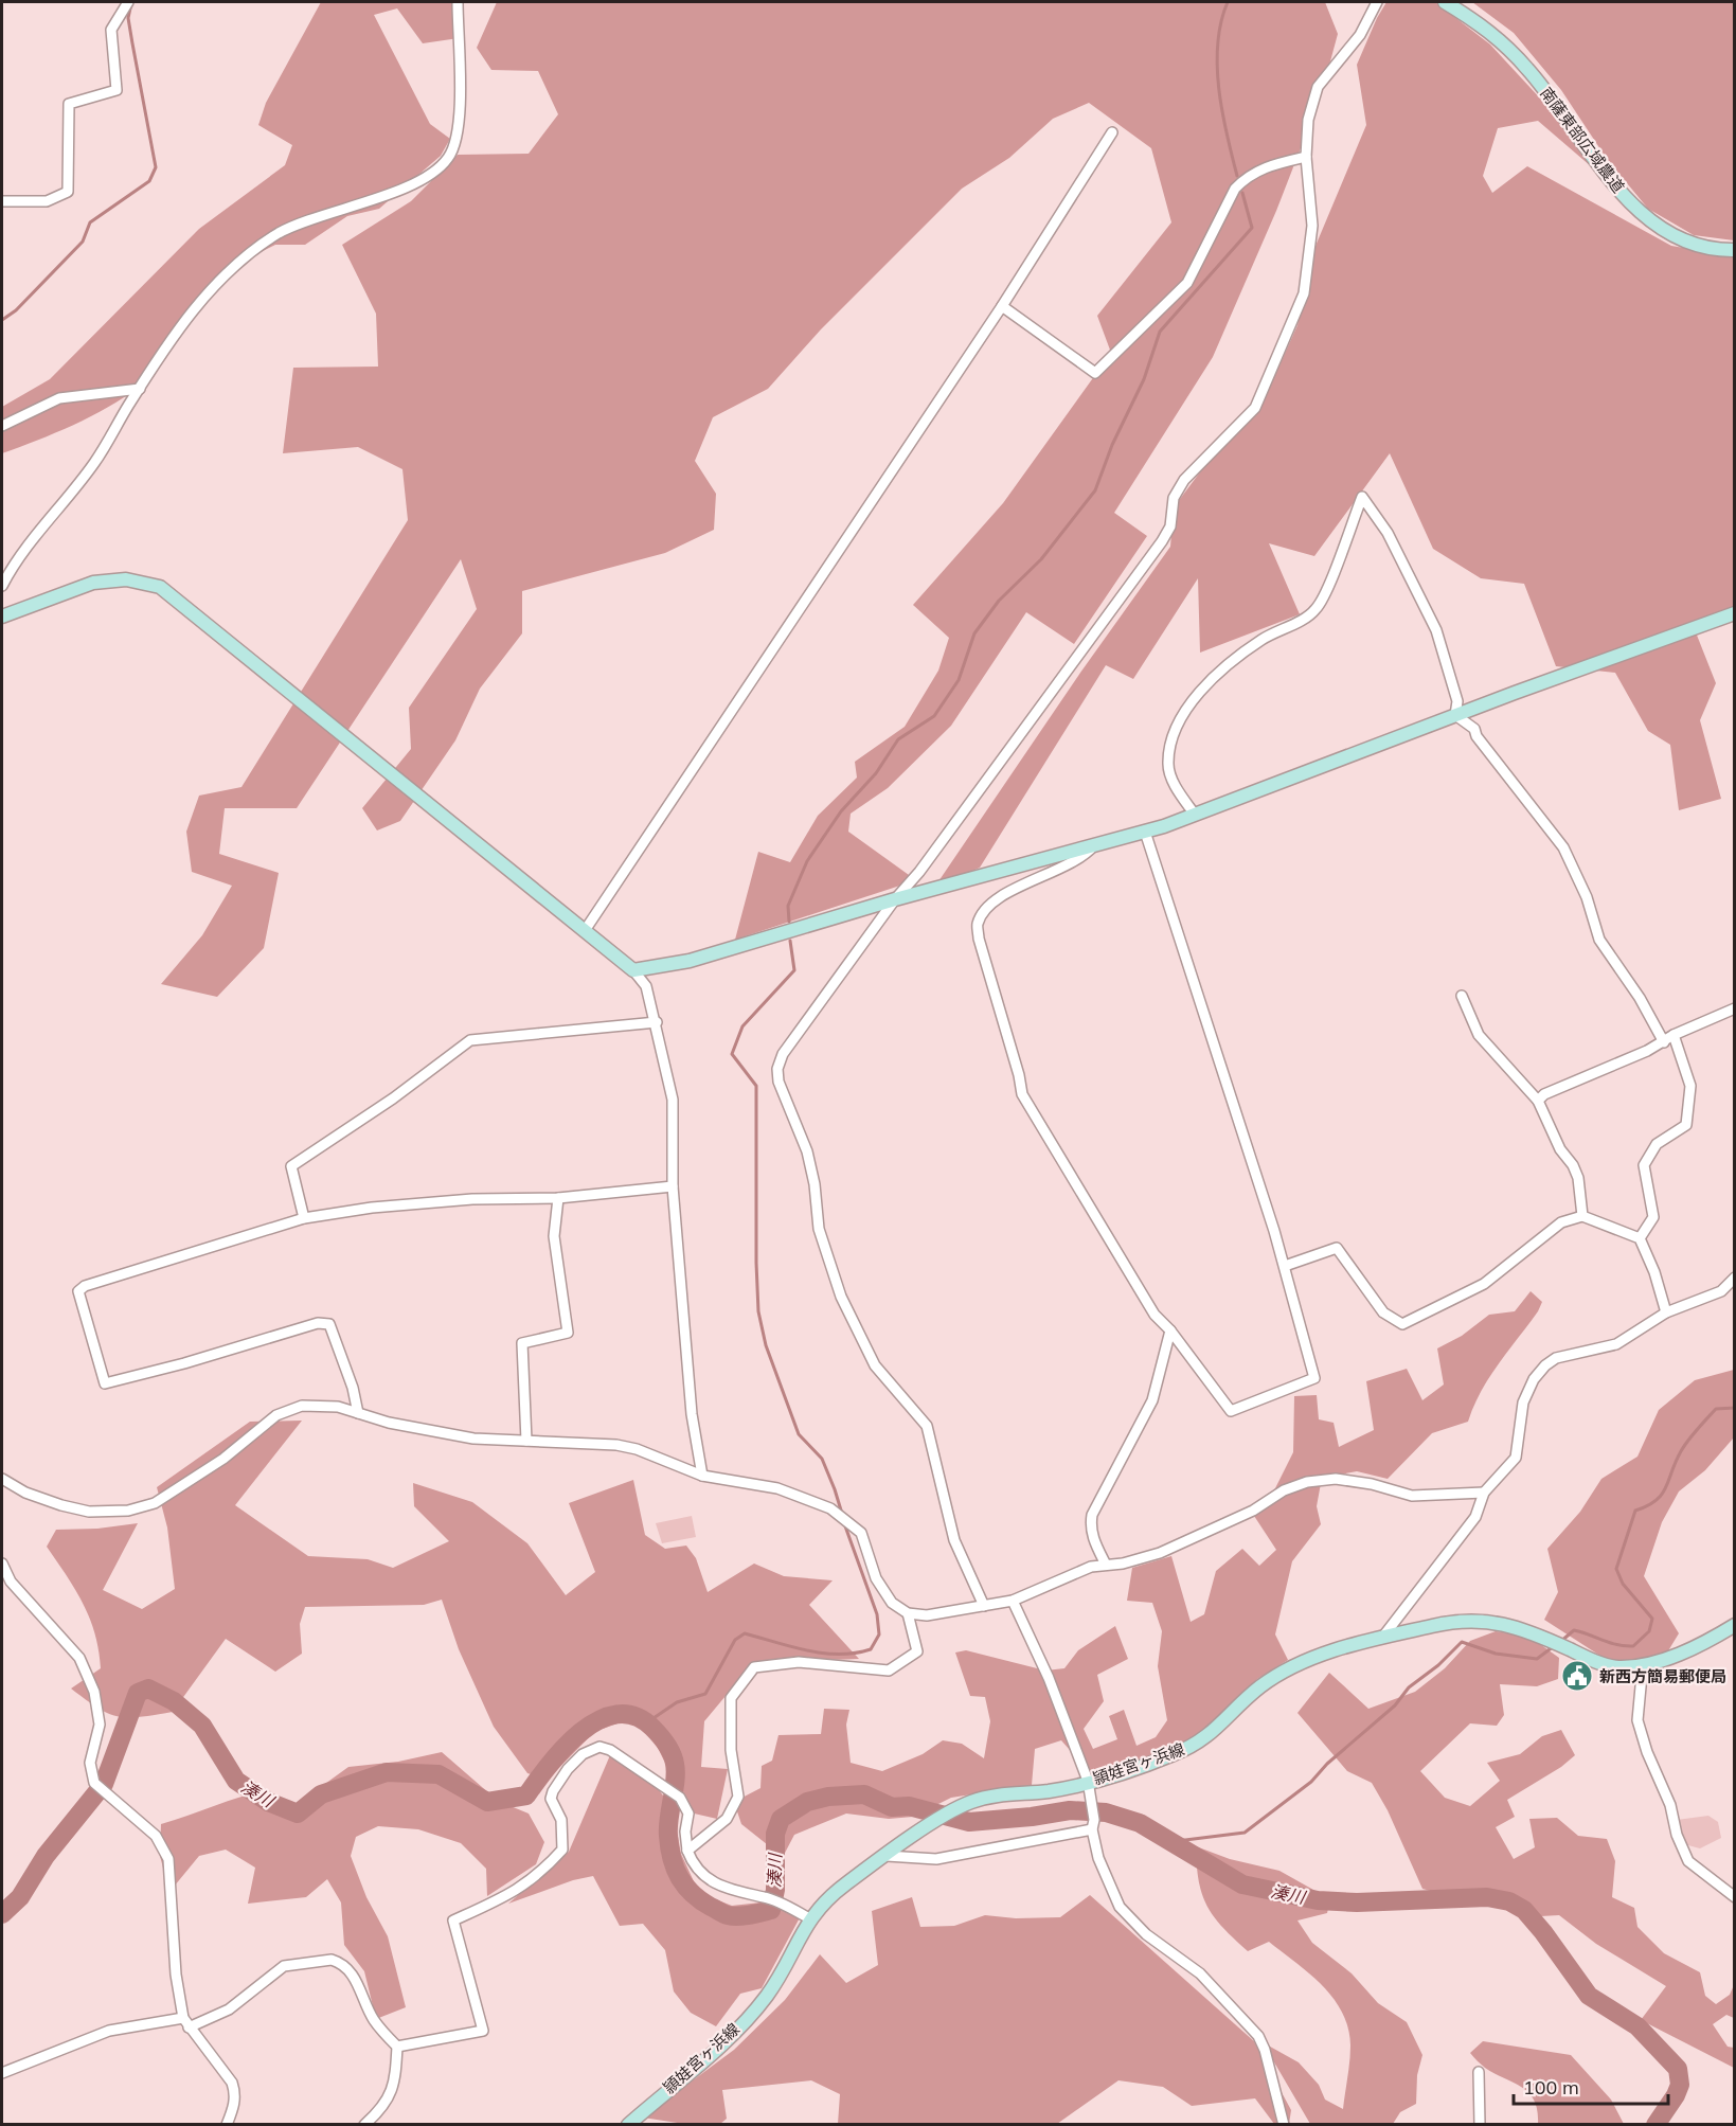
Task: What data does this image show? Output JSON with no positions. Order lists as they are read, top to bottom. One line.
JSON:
{"streets":{"street":["南薩東部広域農道","頴娃宮ヶ浜線"]},"water":["湊川"],"places":{"public building":["新西方簡易郵便局"]},"scale_bar":"100 m"}
